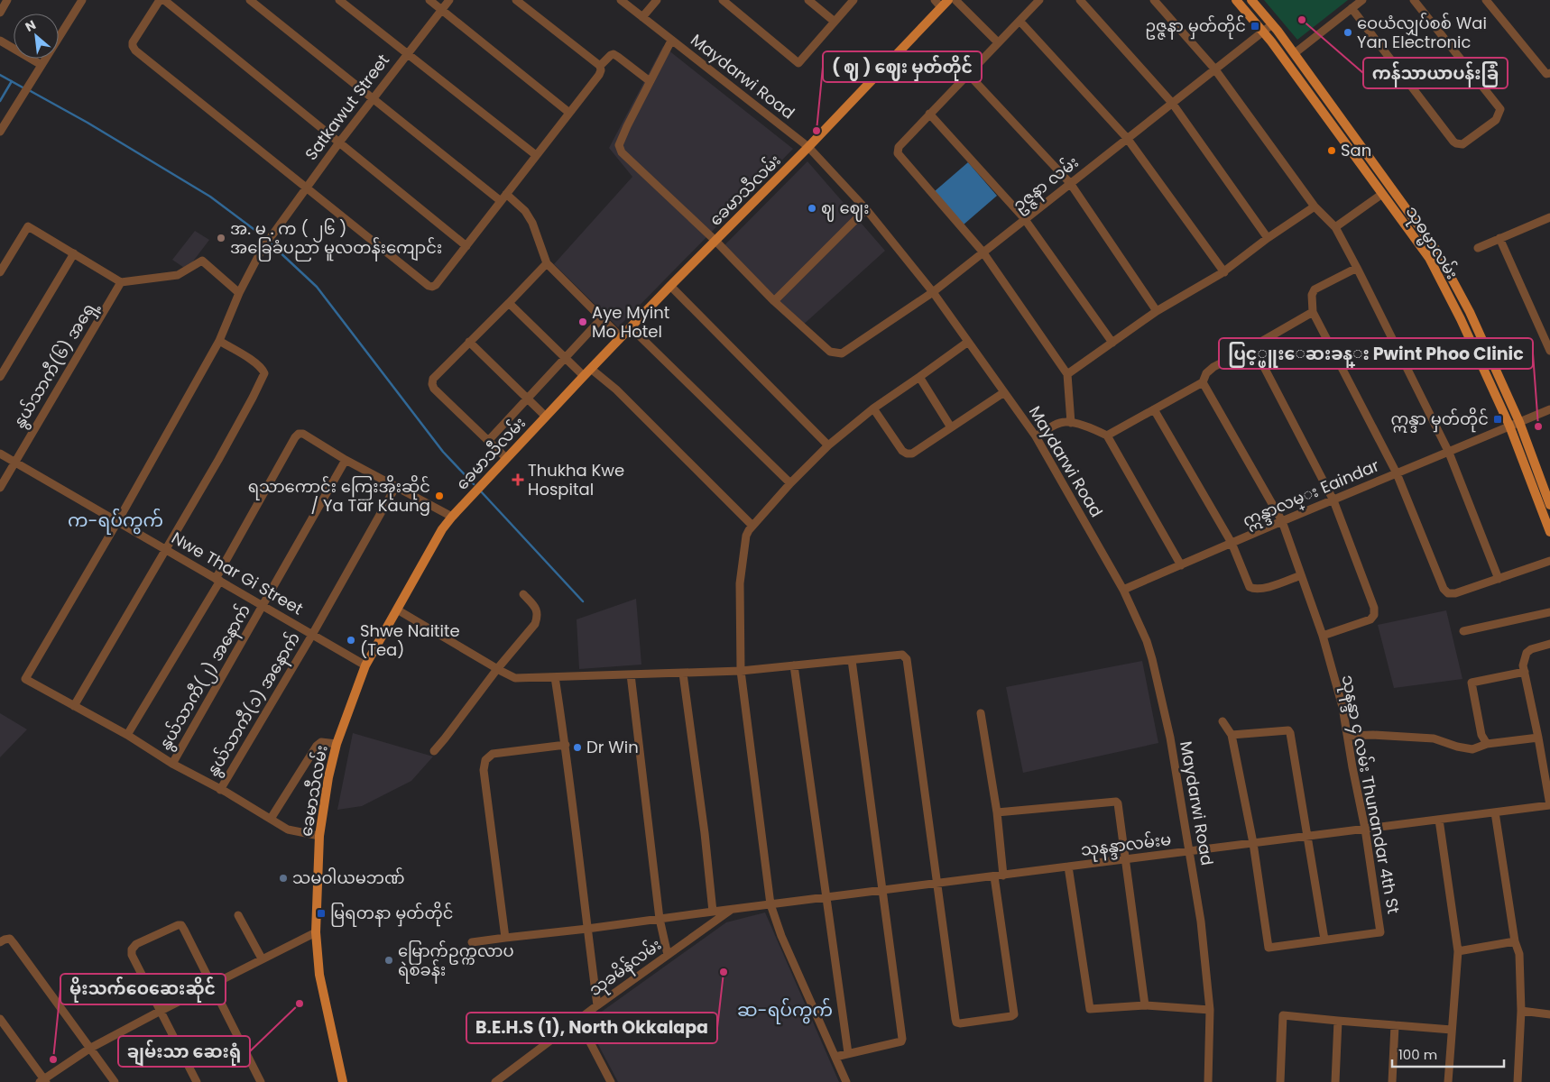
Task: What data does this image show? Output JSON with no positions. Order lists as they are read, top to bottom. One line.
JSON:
{"streets":{"main road":["ခေမာသီလမ်း","သုဓမ္မာလမ်း"],"street":["Maydarwi Road","Satkawut Street","ဥဇ္ဇနာ လမ်း","နွယ်သာကီ(၆) အရှေ့","ဣန္ဒာလမ္း Eaindar","Nwe Thar Gi Street","နွယ်သာကီ(၂) အနောက်","နွယ်သာကီ(၁) အနောက်","သုနန္ဒာ ၄ လမ်း Thunandar 4th St","သုနန္ဒာလမ်းမ","သုခမိန်လမ်း"]},"crossings":[["Maydarwi Road","ဥဇ္ဇနာ လမ်း"],["Maydarwi Road","ခေမာသီလမ်း"],["Maydarwi Road","ဣန္ဒာလမ္း Eaindar"],["Maydarwi Road","သုနန္ဒာလမ်းမ"],["Satkawut Street","Nwe Thar Gi Street"],["ဥဇ္ဇနာ လမ်း","သုဓမ္မာလမ်း"],["ခေမာသီလမ်း","Nwe Thar Gi Street"],["သုဓမ္မာလမ်း","ဣန္ဒာလမ္း Eaindar"],["နွယ်သာကီ(၆) အရှေ့","Nwe Thar Gi Street"],["ဣန္ဒာလမ္း Eaindar","သုနန္ဒာ ၄ လမ်း Thunandar 4th St"],["Nwe Thar Gi Street","နွယ်သာကီ(၂) အနောက်"],["Nwe Thar Gi Street","နွယ်သာကီ(၁) အနောက်"],["သုနန္ဒာ ၄ လမ်း Thunandar 4th St","သုနန္ဒာလမ်းမ"],["သုနန္ဒာလမ်းမ","သုခမိန်လမ်း"]],"districts":["က-ရပ်ကွက်","ဆ-ရပ်ကွက်"],"places":{"other":["ကန်သာယာပန်းခြံ","ဝေယံလျှပ်စစ် Wai Yan Electronic","( ဈ ) ဈေး မှတ်တိုင်","San","ဈ ဈေး","အ. မ . က ( ၂၆ ) အခြေခံပညာ မူလတန်းကျောင်း","Aye Myint Mo Hotel","ပြင့္ဖူးေဆးခန္း Pwint Phoo Clinic","ရသာကောင်း ကြေးအိုးဆိုင် / Ya Tar Kaung","Shwe Naitite (Tea)","Dr Win","သမဝါယမဘဏ်","မြောက်ဥက္ကလာပ ရဲစခန်း","B.E.H.S (1), North Okkalapa","ချမ်းသာ ဆေးရုံ","မိုးသက်ဝေဆေးဆိုင်"],"transit":["ဥဇ္ဇနာ မှတ်တိုင်","ဣန္ဒာ မှတ်တိုင်","မြရတနာ မှတ်တိုင်"],"health":["Thukha Kwe Hospital"]},"scale_bar":"100 m","north":"top left"}
